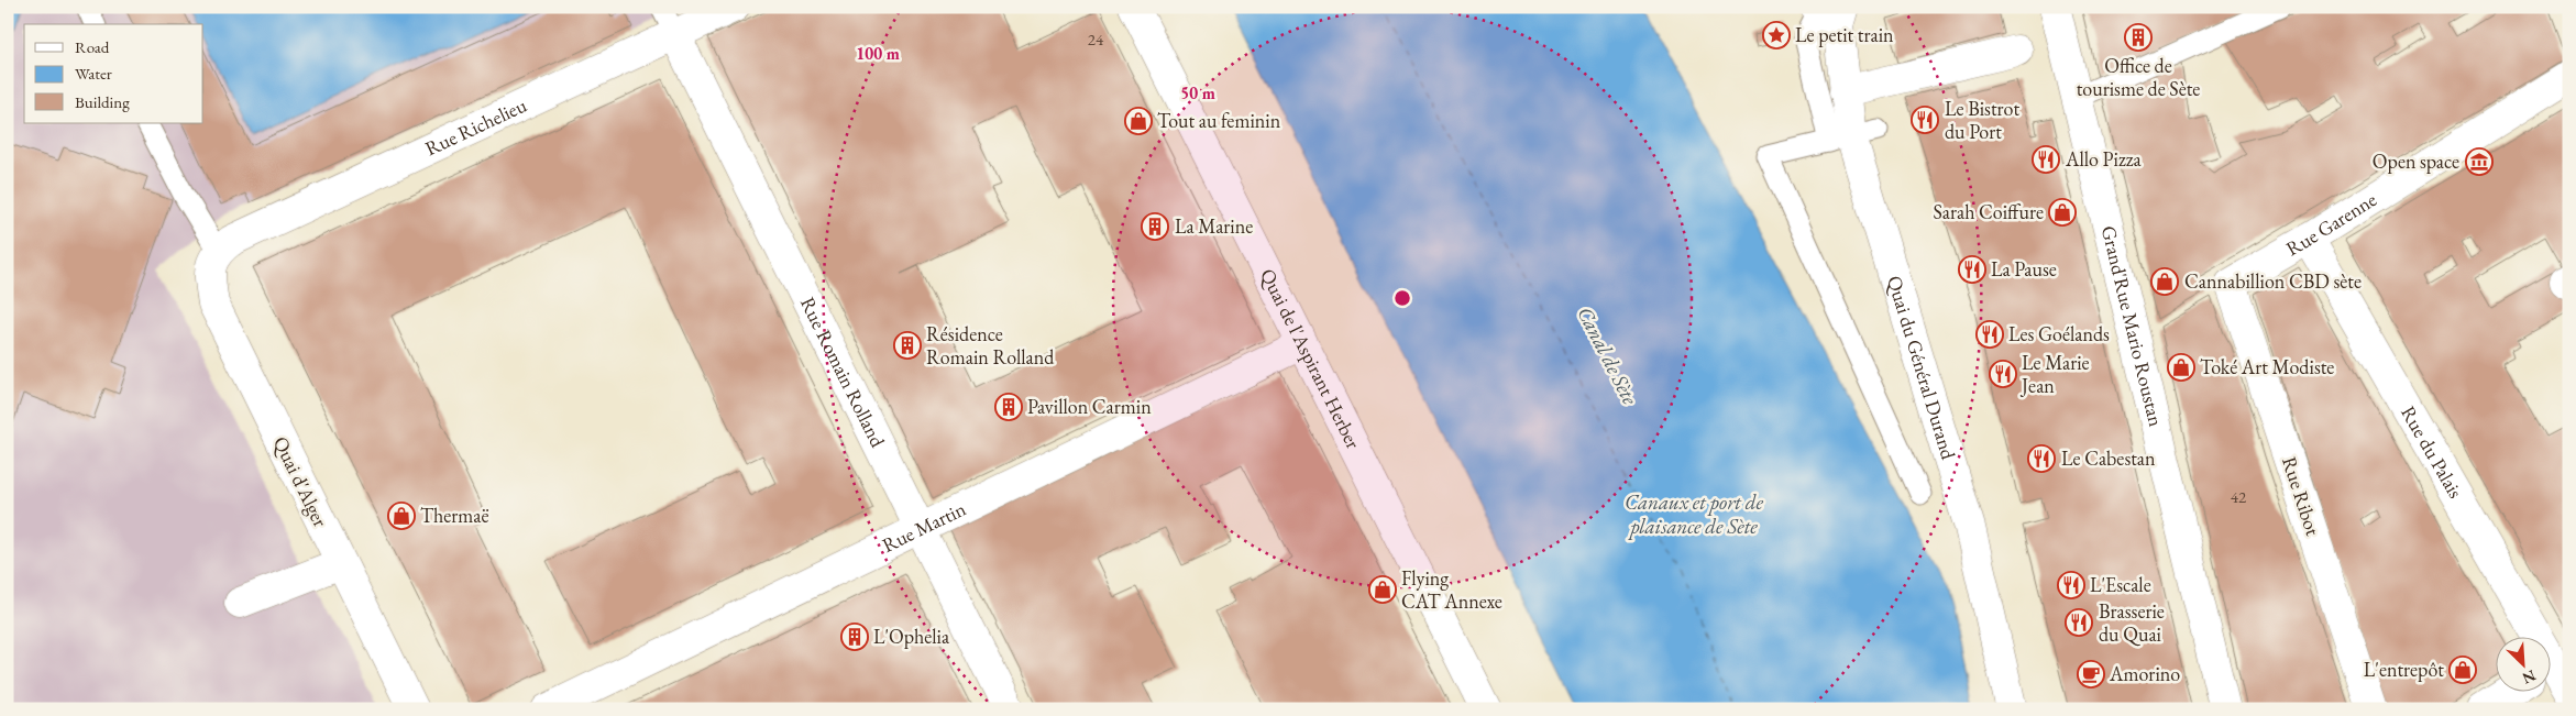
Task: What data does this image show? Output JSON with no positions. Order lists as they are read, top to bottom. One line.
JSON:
{"streets":{"street":["Rue Richelieu","Rue Garenne","Grand'Rue Mario Roustan","Quai de l'Aspirant Herber","Quai du Général Durand","Rue Romain Rolland","Rue du Palais","Quai d'Alger","Rue Ribot","Rue Martin"]},"crossings":[["Rue Richelieu","Rue Romain Rolland"],["Rue Richelieu","Quai d'Alger"],["Rue Garenne","Rue du Palais"],["Rue Garenne","Rue Ribot"],["Quai de l'Aspirant Herber","Rue Martin"],["Rue Romain Rolland","Rue Martin"]],"water":["Canal de Sète","Canaux et port de plaisance de Sète"],"places":{"place":["Le petit train"],"building":["Office de tourisme de Sète","La Marine","Résidence Romain Rolland","Pavillon Carmin","L'Ophelia"],"restaurant":["Le Bistrot du Port","Allo Pizza","La Pause","Les Goélands","Le Marie Jean","Le Cabestan","L'Escale","Brasserie du Quai"],"shop":["Tout au feminin","Sarah Coiffure","Cannabillion CBD sète","Toké Art Modiste","Thermaë","Flying CAT Annexe","L'entrepôt"],"museum":["Open space"],"cafe":["Amorino"]},"house_numbers":["24","42"],"legend":["Road","Water","Building"],"north":"bottom right","rings":["100 m","50 m"]}
